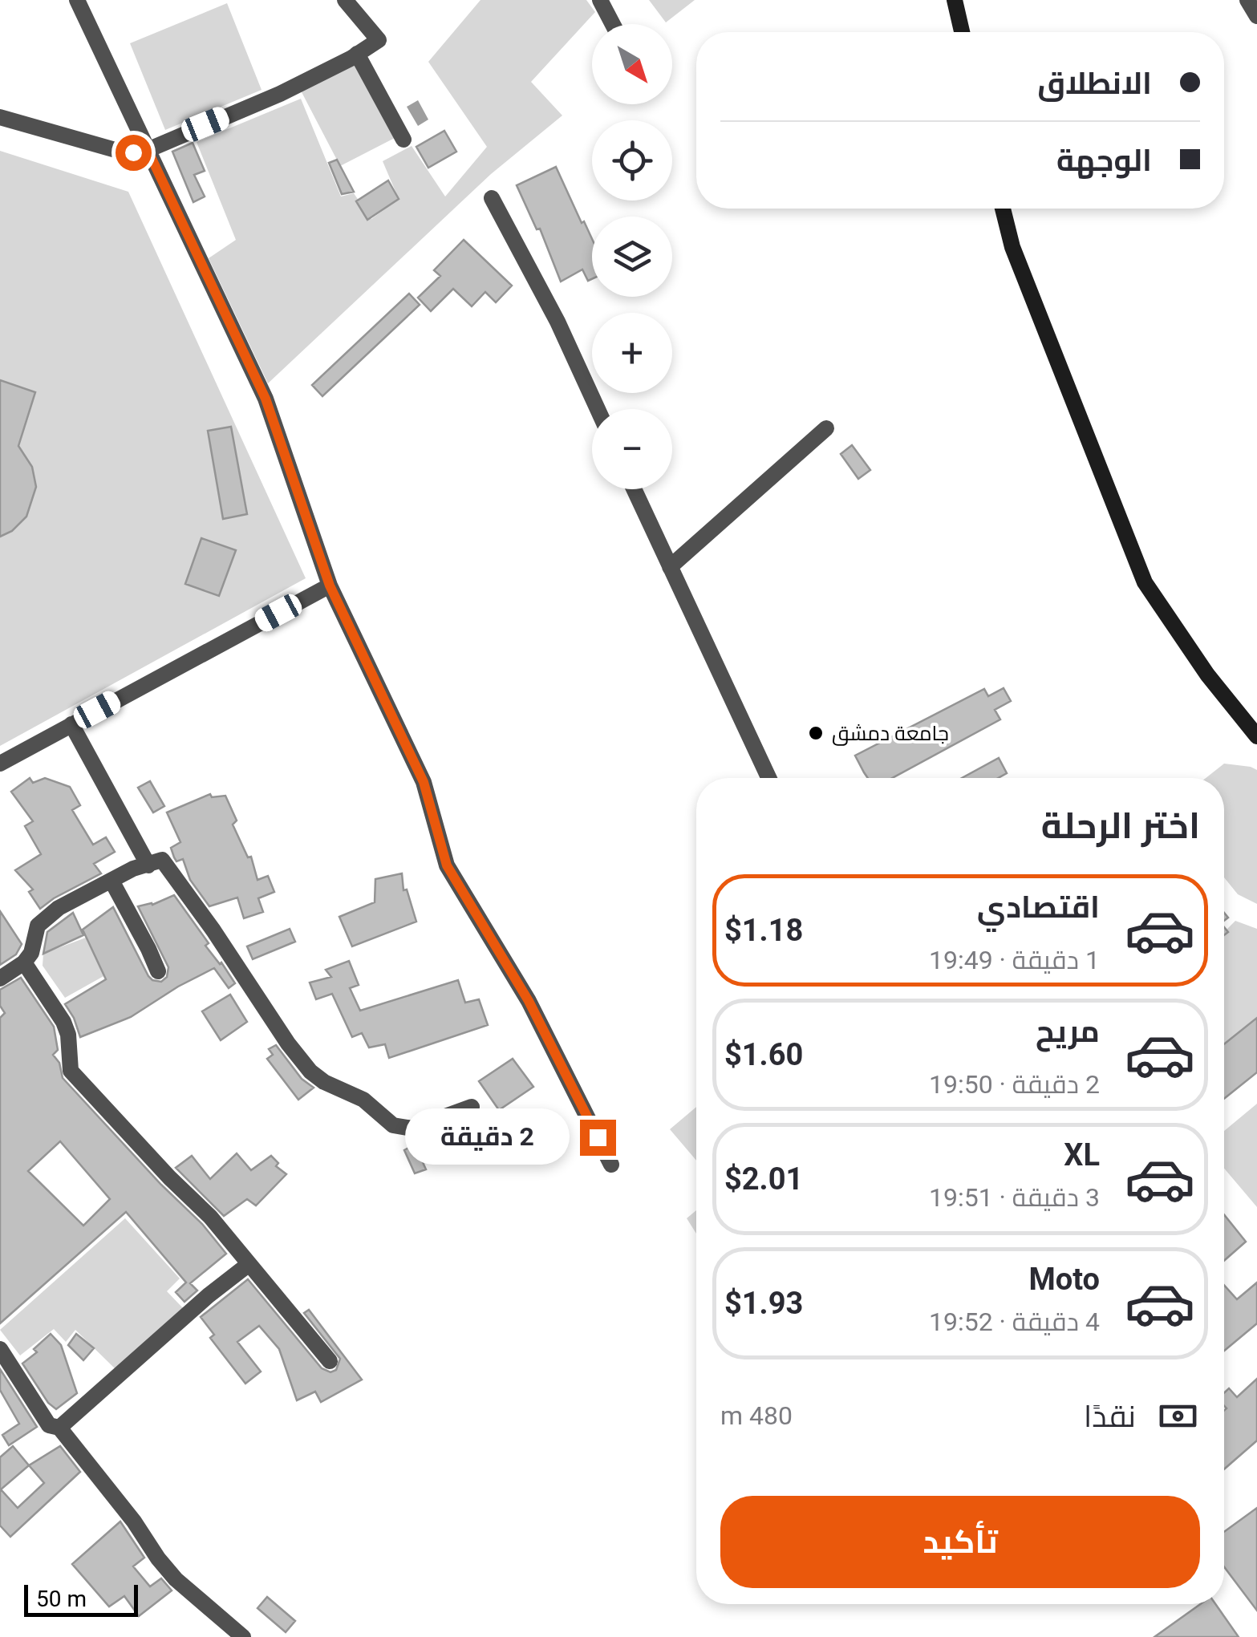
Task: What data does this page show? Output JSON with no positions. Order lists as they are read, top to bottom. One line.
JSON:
{"places":["جامعة دمشق"],"scale_bar":"50 m","north":"bottom right","page":{"map_buttons":["+","−"],"banner":["الانطلاق","الوجهة"],"heading":"اختر الرحلة","list":[{"name":"اقتصادي","note":"1 دقيقة · 19:49","value":"$1.18"},{"name":"مريح","note":"2 دقيقة · 19:50","value":"$1.60"},{"name":"XL","note":"3 دقيقة · 19:51","value":"$2.01"},{"name":"Moto","note":"4 دقيقة · 19:52","value":"$1.93"}],"bubble":"2 دقيقة","pay":["نقدًا","480 m"],"buttons":"تأكيد","scale":"50 m"}}
